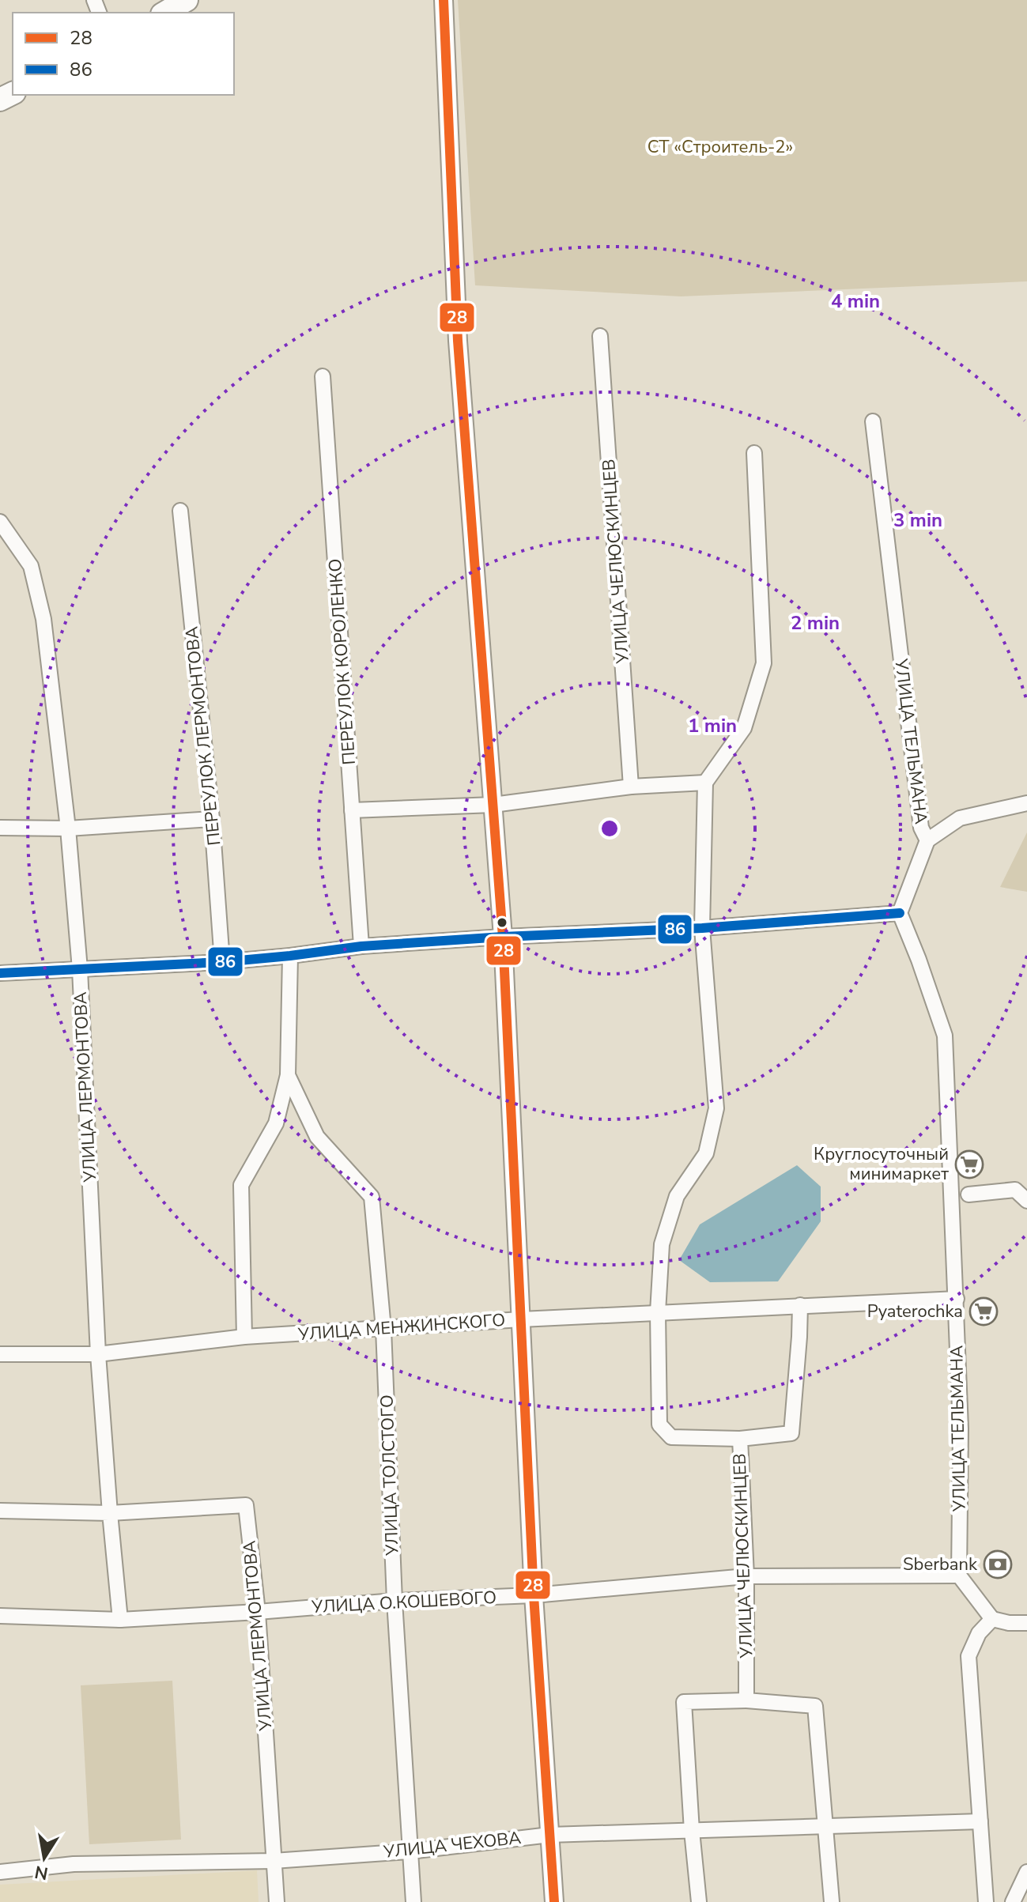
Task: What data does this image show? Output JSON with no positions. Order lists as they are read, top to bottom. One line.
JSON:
{"streets":{"street":["УЛИЦА ЧЕЛЮСКИНЦЕВ","ПЕРЕУЛОК КОРОЛЕНКО","ПЕРЕУЛОК ЛЕРМОНТОВА","УЛИЦА ТЕЛЬМАНА","УЛИЦА ЛЕРМОНТОВА","УЛИЦА МЕНЖИНСКОГО","УЛИЦА ТОЛСТОГО","УЛИЦА О.КОШЕВОГО","УЛИЦА ЧЕХОВА"]},"crossings":[["УЛИЦА ЧЕЛЮСКИНЦЕВ","УЛИЦА МЕНЖИНСКОГО"],["УЛИЦА ЧЕЛЮСКИНЦЕВ","УЛИЦА О.КОШЕВОГО"],["УЛИЦА ТЕЛЬМАНА","УЛИЦА МЕНЖИНСКОГО"],["УЛИЦА ТЕЛЬМАНА","УЛИЦА О.КОШЕВОГО"],["УЛИЦА ЛЕРМОНТОВА","УЛИЦА МЕНЖИНСКОГО"],["УЛИЦА ЛЕРМОНТОВА","УЛИЦА О.КОШЕВОГО"],["УЛИЦА ЛЕРМОНТОВА","УЛИЦА ЧЕХОВА"],["УЛИЦА МЕНЖИНСКОГО","УЛИЦА ТОЛСТОГО"],["УЛИЦА ТОЛСТОГО","УЛИЦА О.КОШЕВОГО"],["УЛИЦА ТОЛСТОГО","УЛИЦА ЧЕХОВА"]],"parks":["СТ «Строитель-2»"],"places":{"supermarket":["Круглосуточный минимаркет","Pyaterochka"],"bank":["Sberbank"]},"lines":["transit line 28","transit line 86"],"legend":["28","86"],"north":"bottom","rings":["4 min","3 min","2 min","1 min"]}
